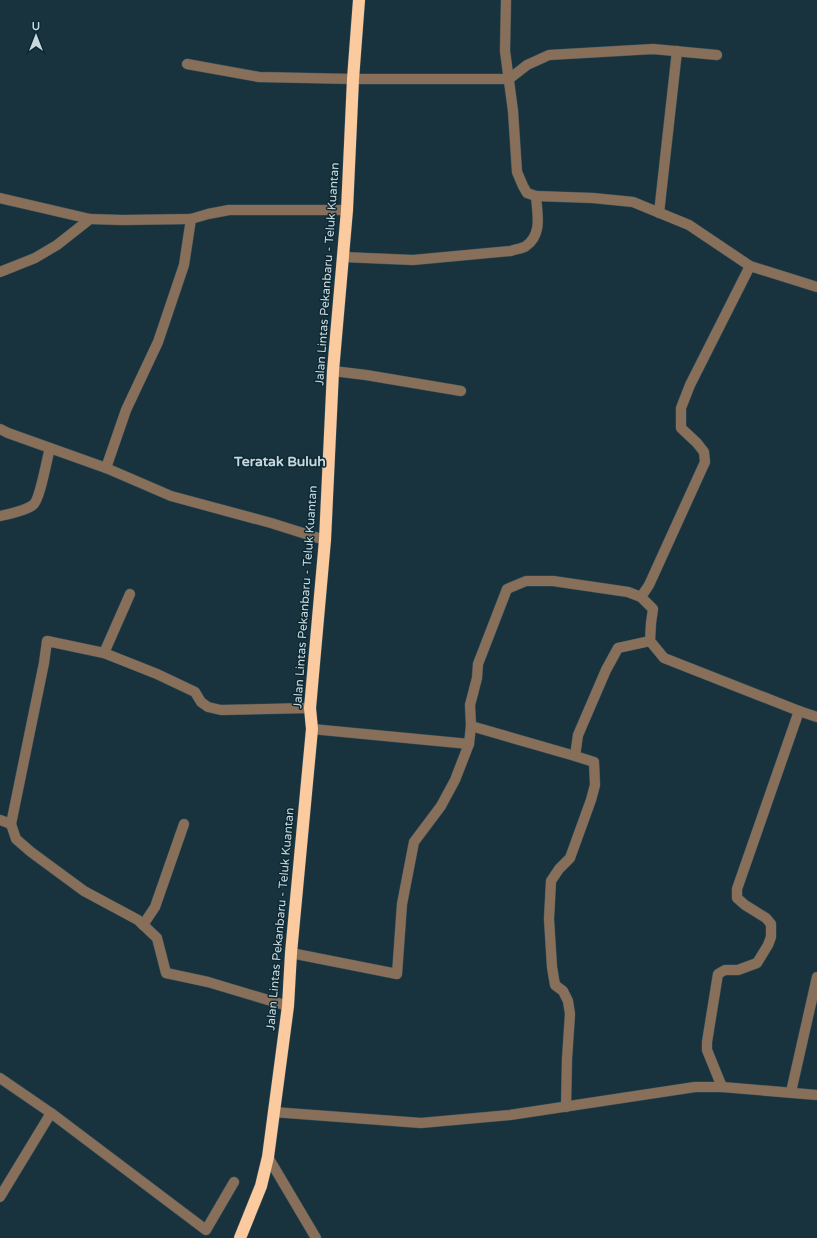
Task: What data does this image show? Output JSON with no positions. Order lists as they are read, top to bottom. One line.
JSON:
{"streets":{"highway":["Jalan Lintas Pekanbaru - Teluk Kuantan"]},"districts":["Teratak Buluh"],"north":"top"}
